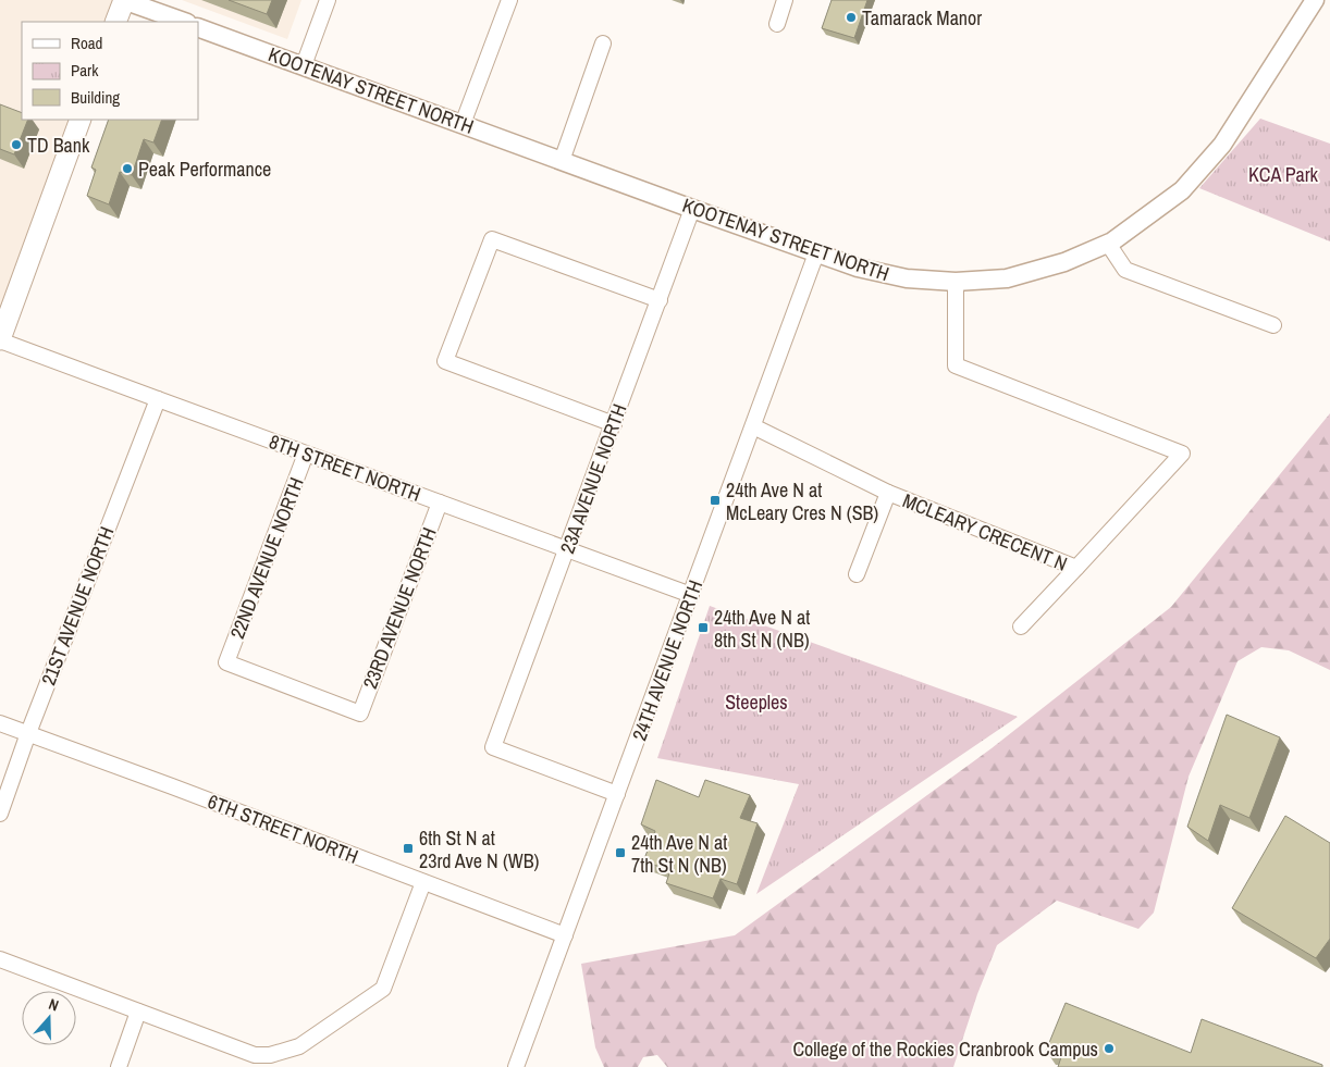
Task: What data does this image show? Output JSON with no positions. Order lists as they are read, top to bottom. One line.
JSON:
{"streets":{"street":["KOOTENAY STREET NORTH","8TH STREET NORTH","23A AVENUE NORTH","MCLEARY CRECENT N","22ND AVENUE NORTH","21ST AVENUE NORTH","23RD AVENUE NORTH","24TH AVENUE NORTH","6TH STREET NORTH"]},"crossings":[["KOOTENAY STREET NORTH","23A AVENUE NORTH"],["KOOTENAY STREET NORTH","MCLEARY CRECENT N"],["KOOTENAY STREET NORTH","24TH AVENUE NORTH"],["8TH STREET NORTH","23A AVENUE NORTH"],["8TH STREET NORTH","22ND AVENUE NORTH"],["8TH STREET NORTH","21ST AVENUE NORTH"],["8TH STREET NORTH","23RD AVENUE NORTH"],["8TH STREET NORTH","24TH AVENUE NORTH"],["23A AVENUE NORTH","24TH AVENUE NORTH"],["MCLEARY CRECENT N","24TH AVENUE NORTH"],["22ND AVENUE NORTH","23RD AVENUE NORTH"],["21ST AVENUE NORTH","6TH STREET NORTH"],["24TH AVENUE NORTH","6TH STREET NORTH"]],"parks":["KCA Park","Steeples"],"places":{"other":["Tamarack Manor","TD Bank","Peak Performance","College of the Rockies Cranbrook Campus"],"transit":["24th Ave N at McLeary Cres N (SB)","24th Ave N at 8th St N (NB)","6th St N at 23rd Ave N (WB)","24th Ave N at 7th St N (NB)"]},"legend":["Road","Park","Building"],"north":"top"}
